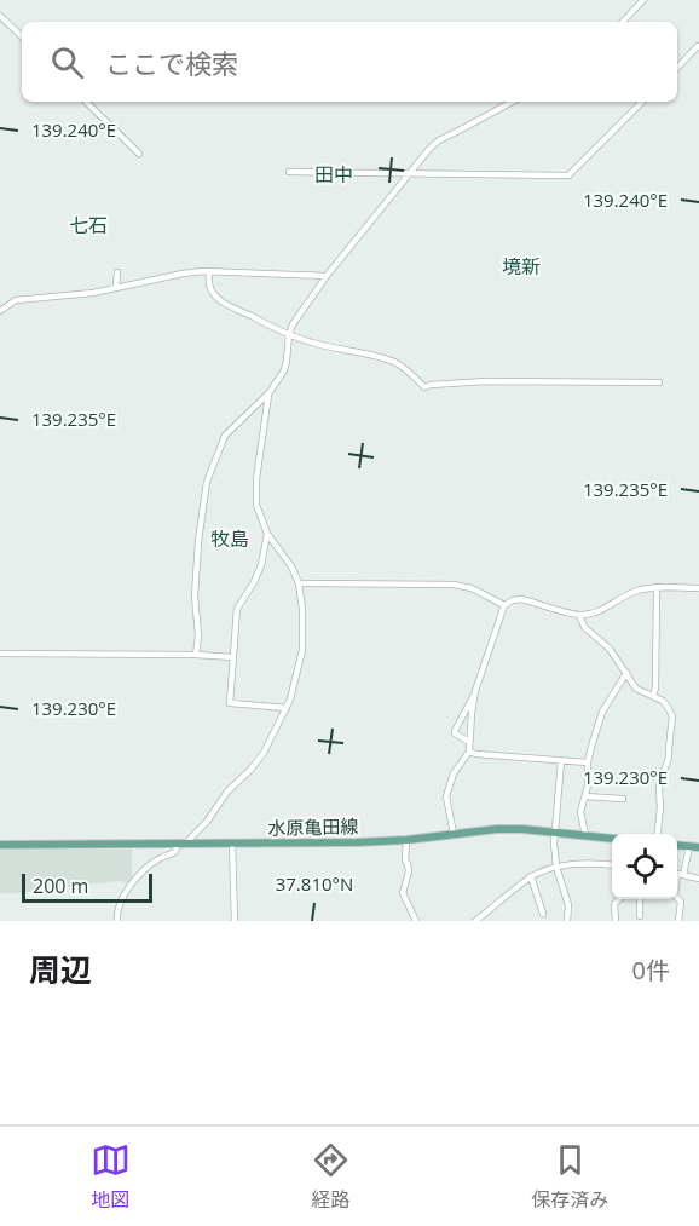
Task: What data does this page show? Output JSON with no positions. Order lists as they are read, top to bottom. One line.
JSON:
{"streets":{"main road":["水原亀田線"]},"districts":["田中","七石","境新","牧島"],"scale_bar":"200 m","page":{"search":"ここで検索","scale":"200 m","heading":["周辺","0件"],"nav":["地図","経路","保存済み"]},"coordinates":["139.240°E","139.235°E","139.230°E","37.810°N"]}
